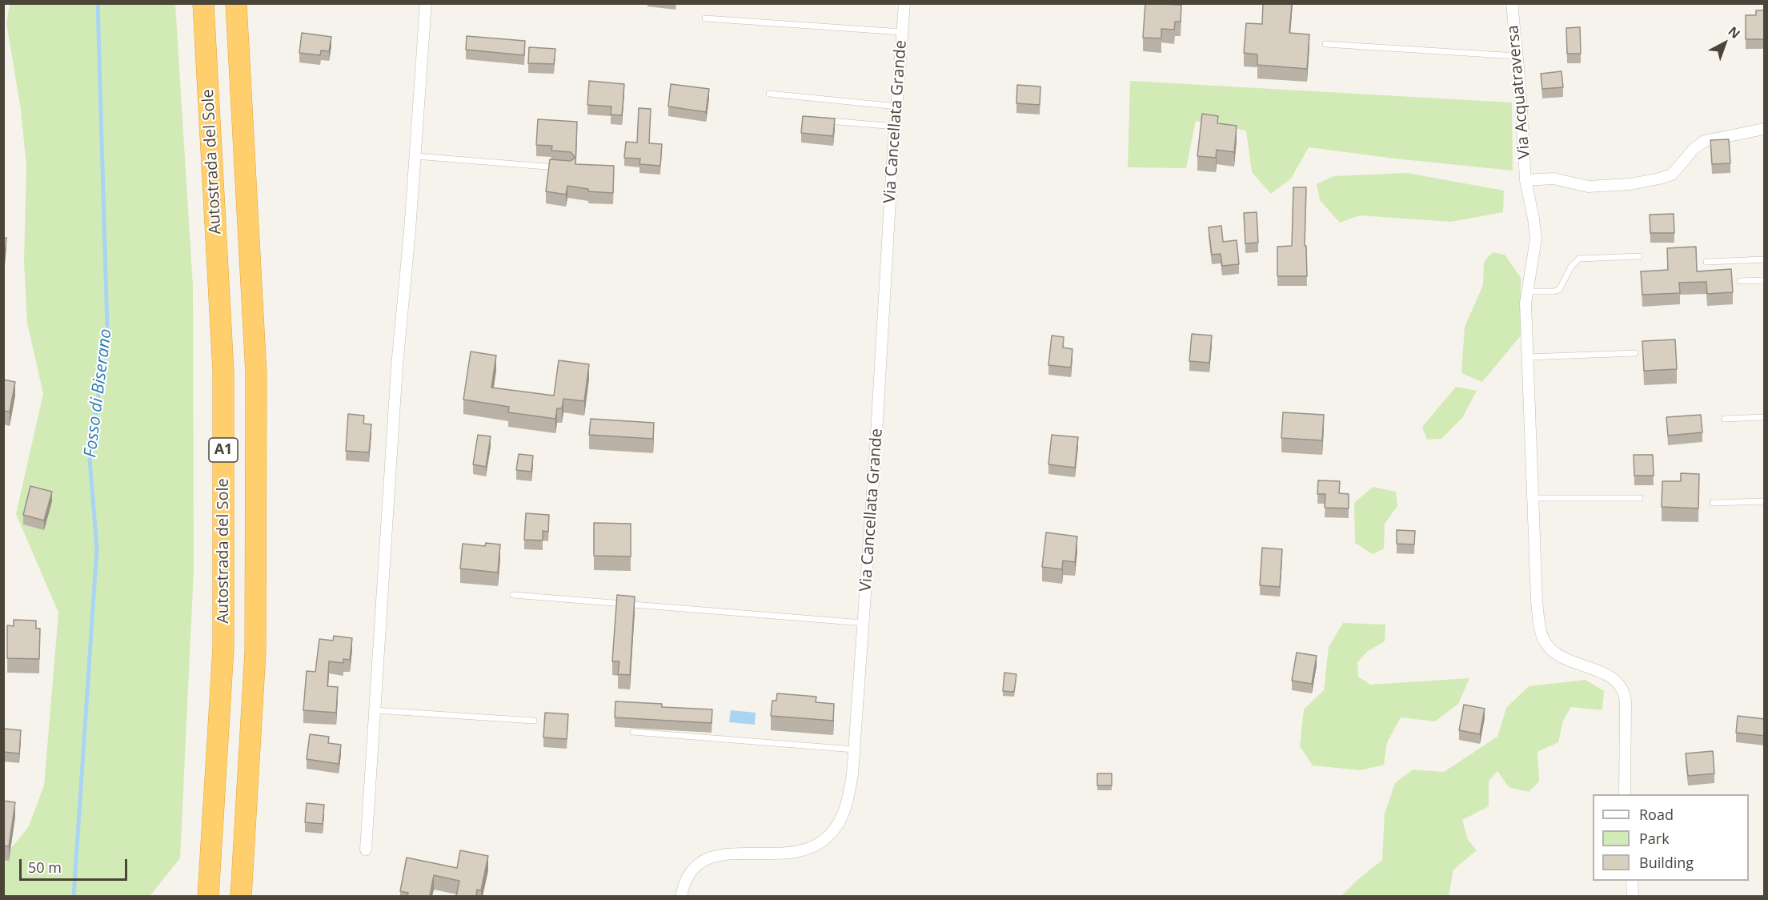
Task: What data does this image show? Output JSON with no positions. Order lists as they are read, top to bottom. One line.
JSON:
{"streets":{"highway":["Autostrada del Sole","A1"],"street":["Via Acquatraversa","Via Cancellata Grande"]},"water":["Fosso di Biserano"],"legend":["Road","Park","Building"],"scale_bar":"50 m","north":"top right"}
